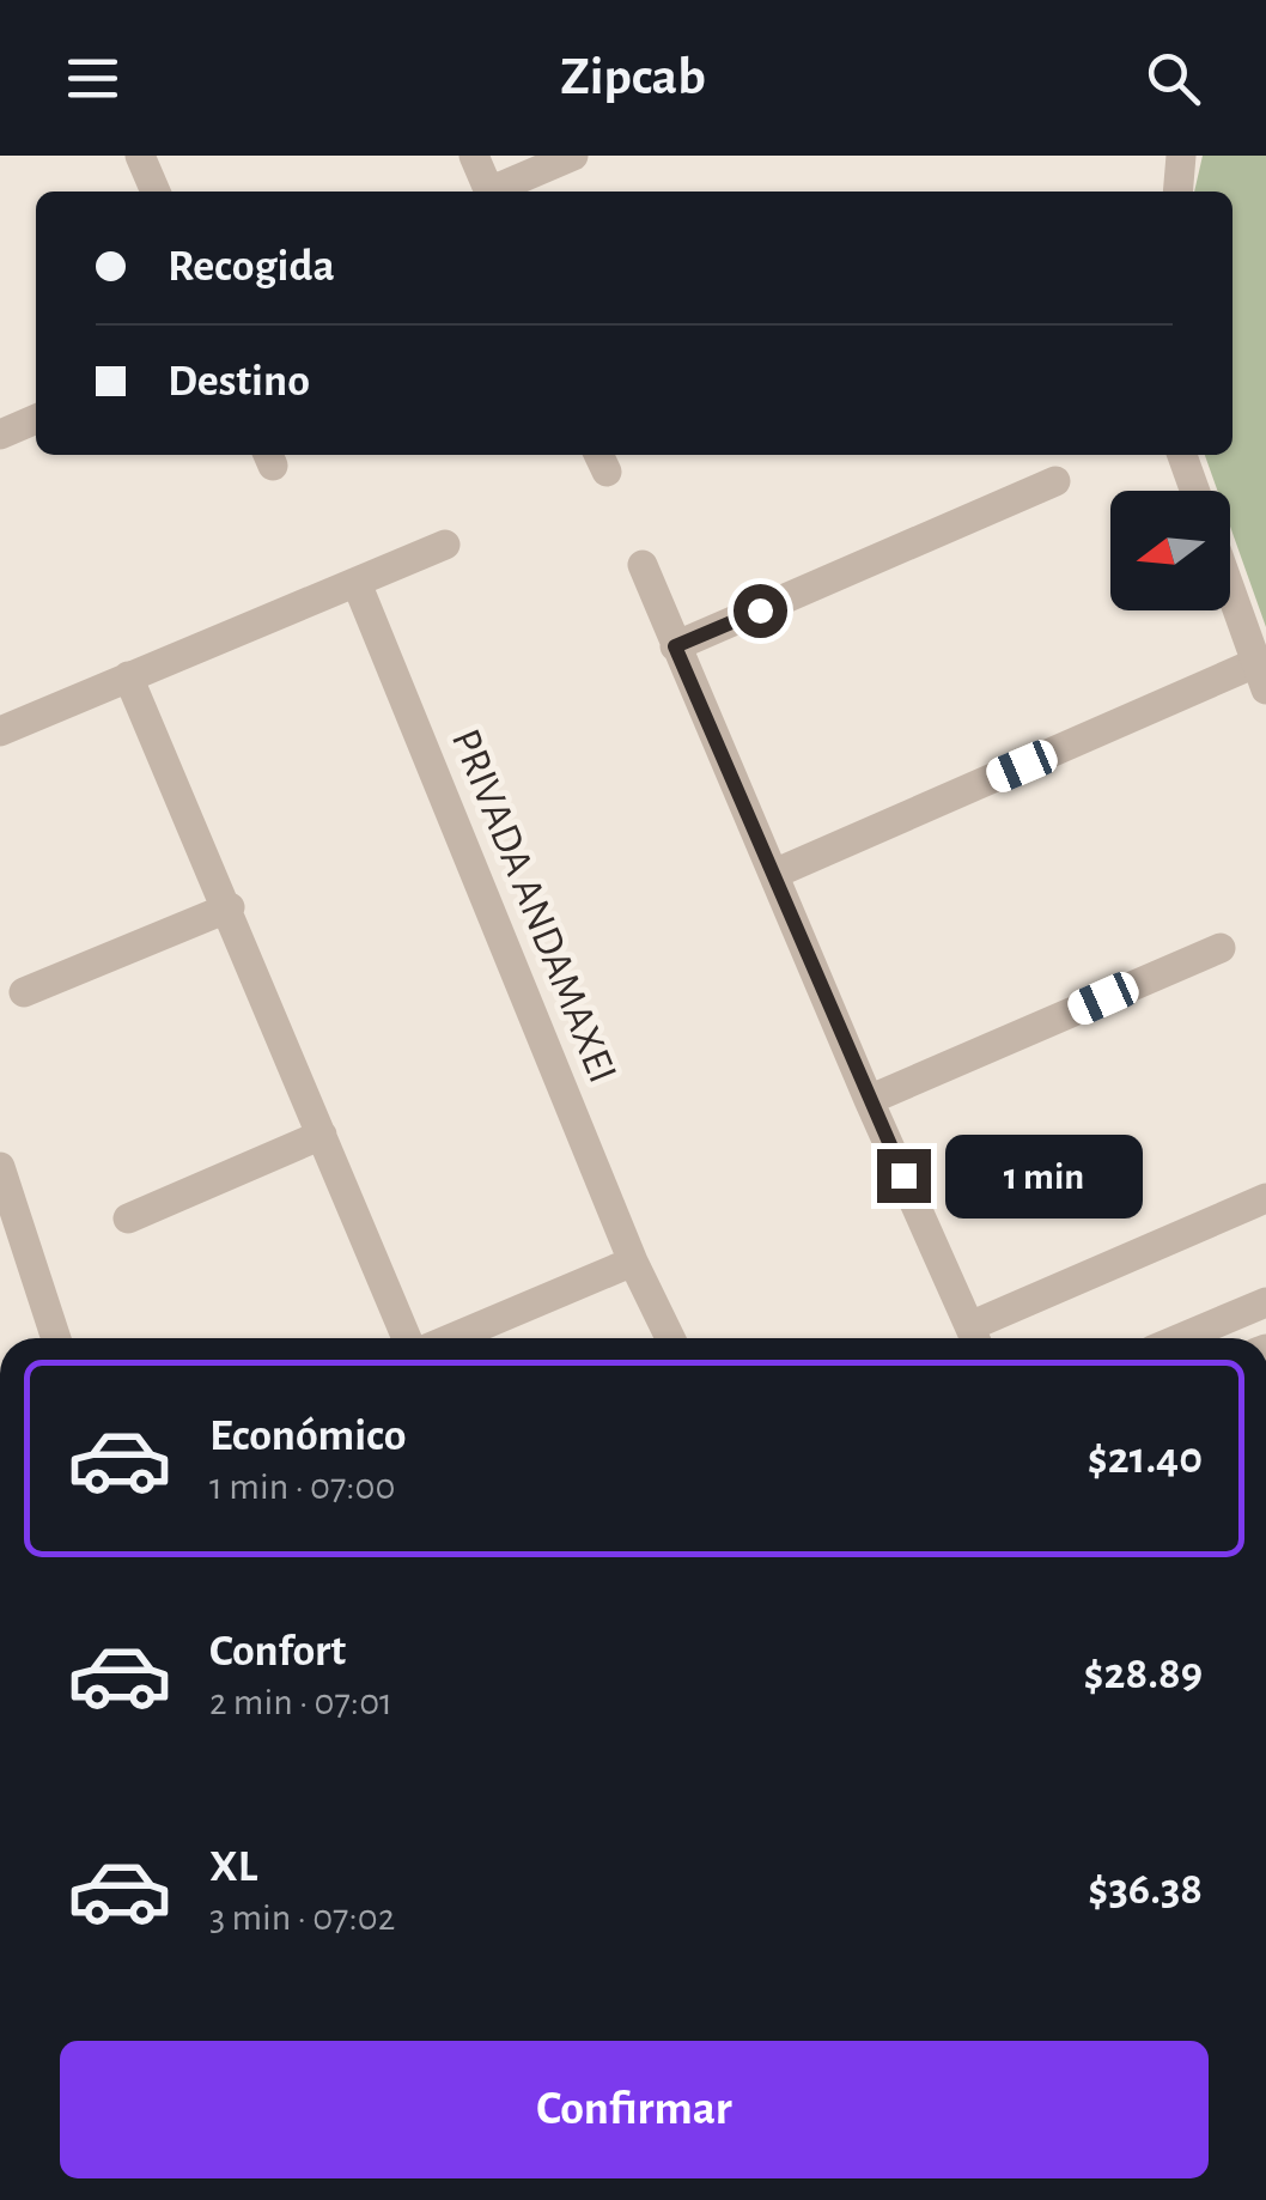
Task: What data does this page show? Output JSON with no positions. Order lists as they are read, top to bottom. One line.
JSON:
{"streets":{"street":["PRIVADA ANDAMAXEI"]},"north":"left","page":{"header":"Zipcab","banner":["Recogida","Destino"],"bubble":"1 min","list":[{"name":"Económico","note":"1 min · 07:00","value":"$21.40"},{"name":"Confort","note":"2 min · 07:01","value":"$28.89"},{"name":"XL","note":"3 min · 07:02","value":"$36.38"}],"buttons":"Confirmar"}}
